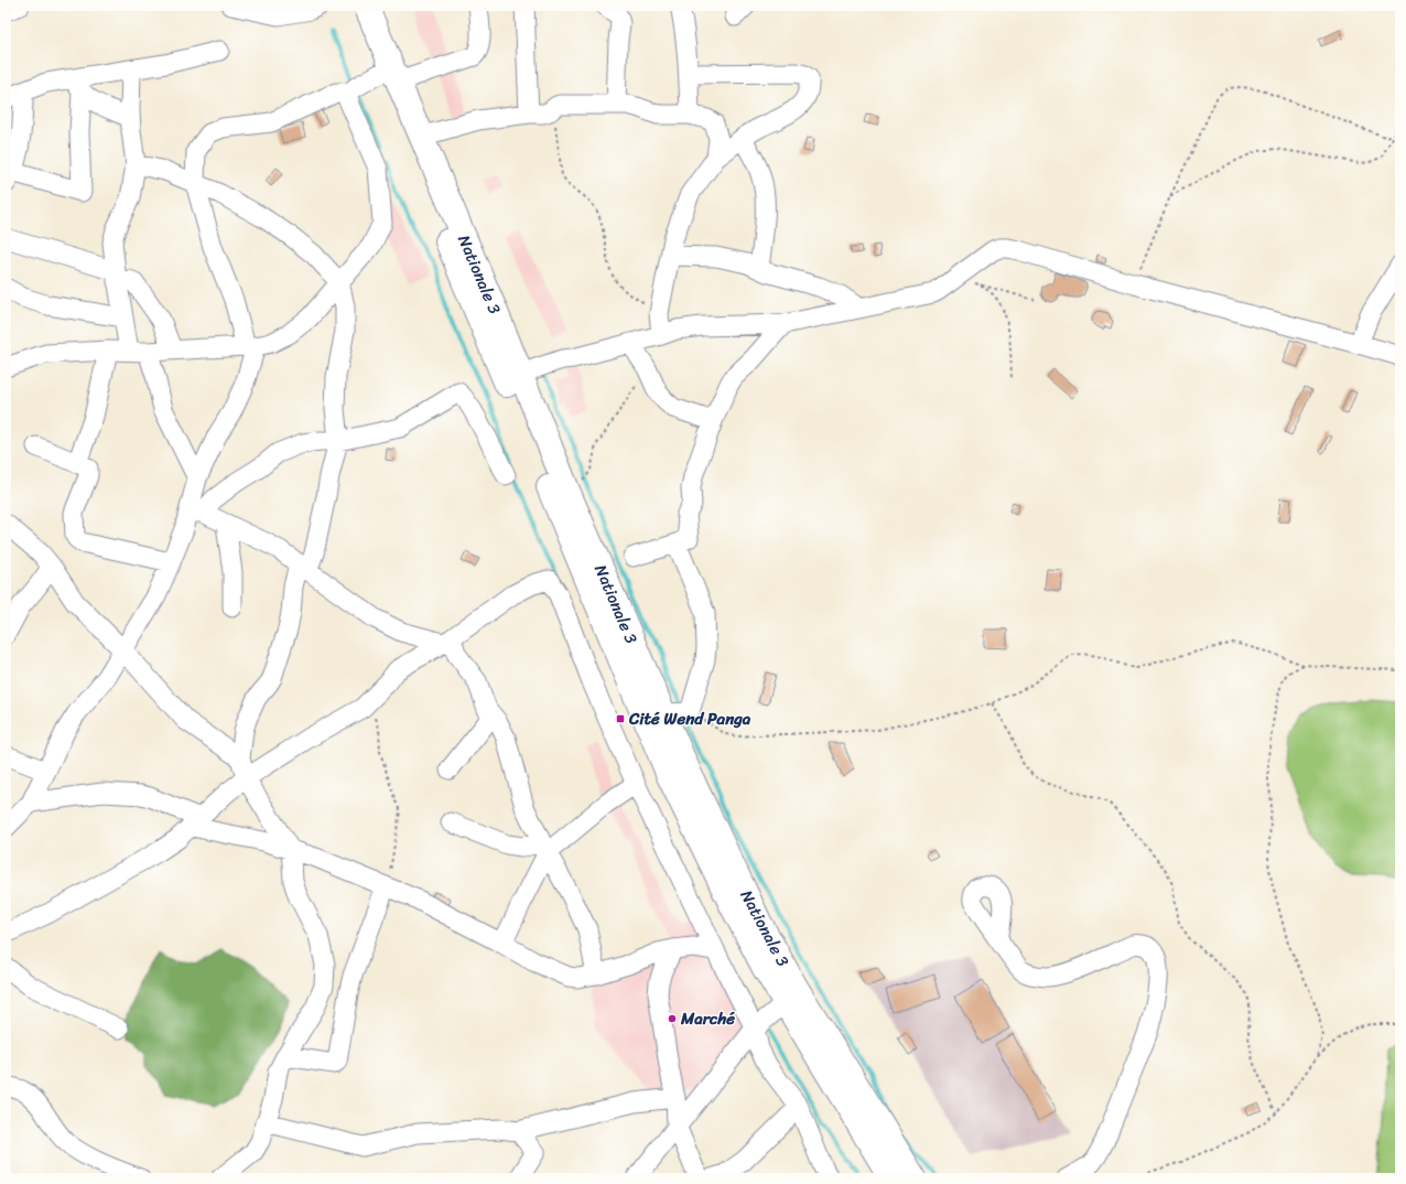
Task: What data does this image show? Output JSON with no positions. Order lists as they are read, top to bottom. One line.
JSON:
{"streets":{"main road":["Nationale 3"]},"places":{"transit":["Cité Wend Panga"],"other":["Marché"]}}
